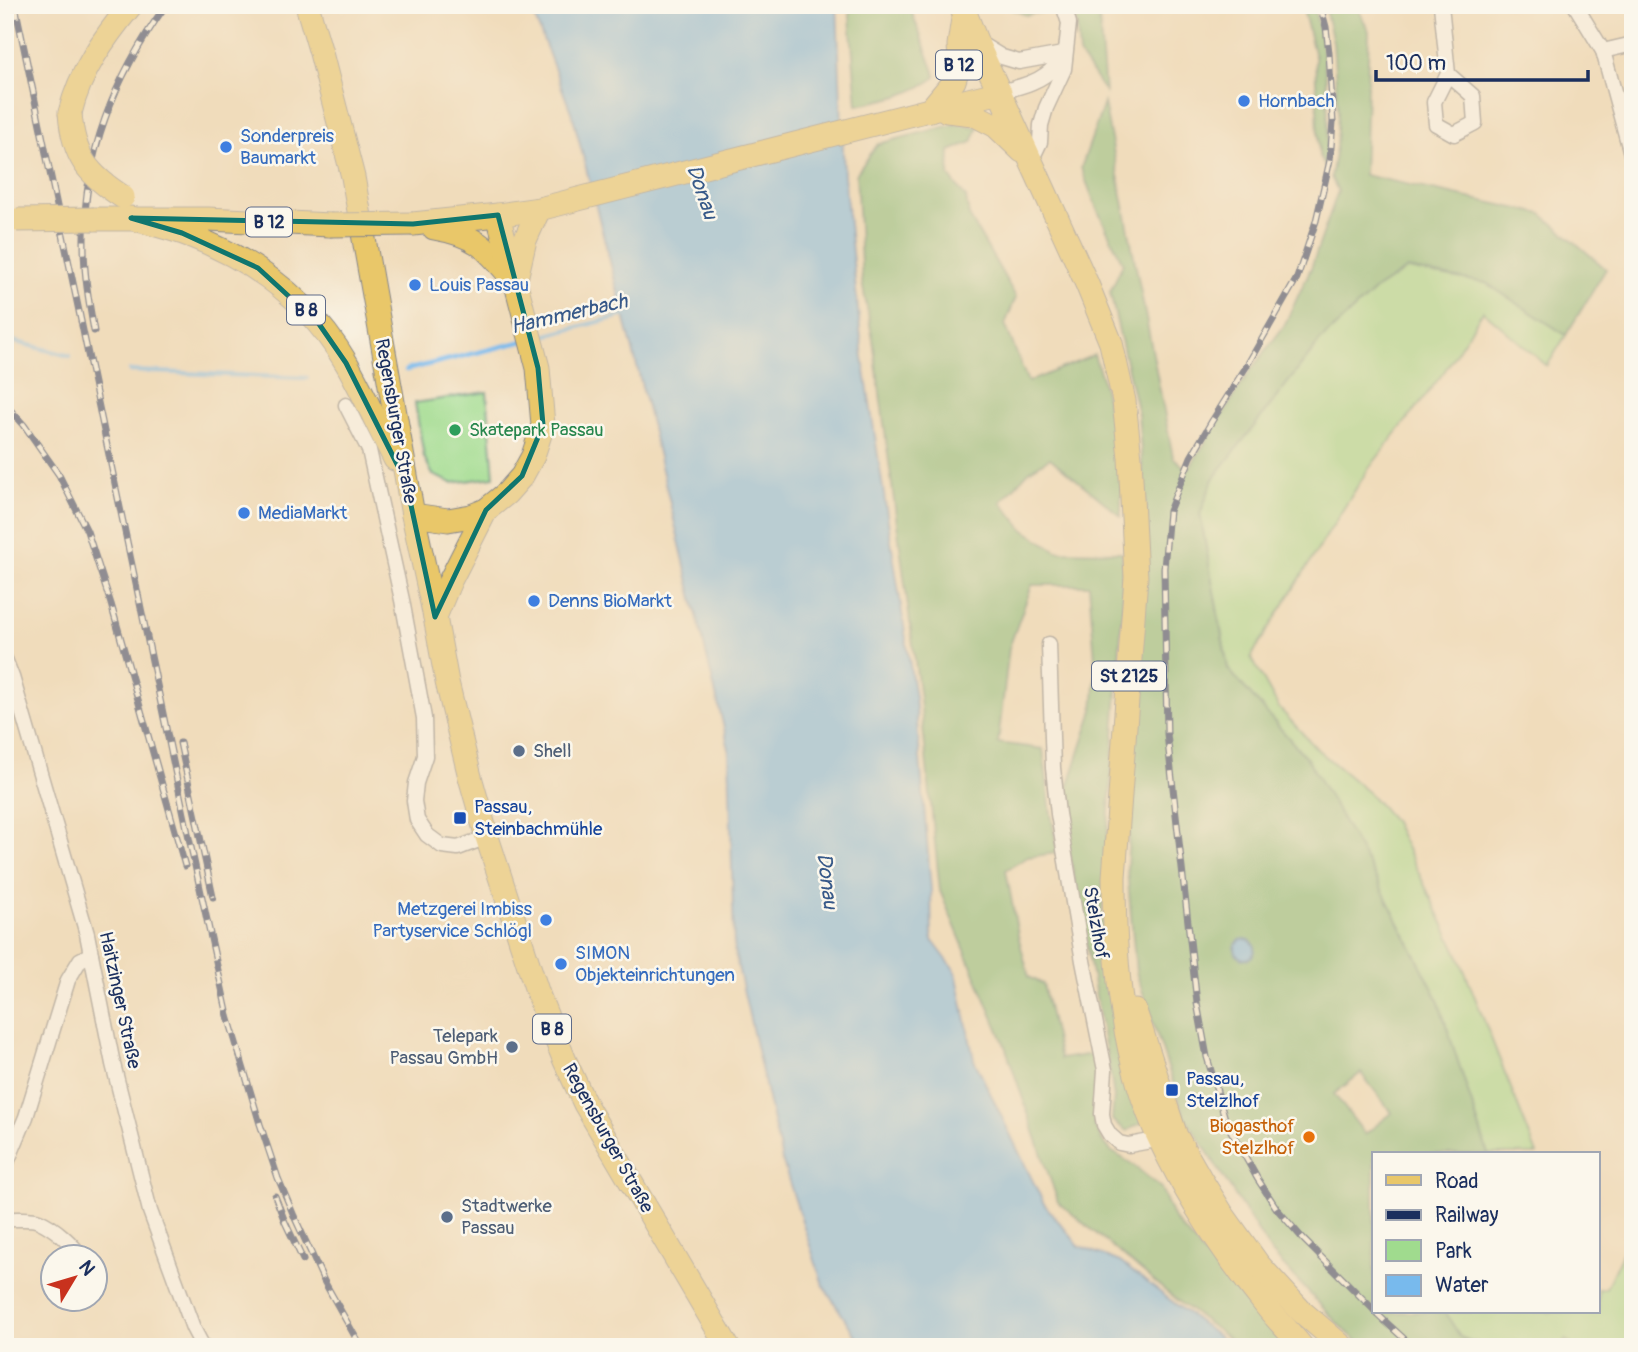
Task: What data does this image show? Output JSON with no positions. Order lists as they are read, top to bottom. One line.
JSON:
{"streets":{"main road":["B 12","B 8","Regensburger Straße","St 2125"],"street":["Stelzlhof","Haitzinger Straße"]},"crossings":[["B 12","B 8"],["B 12","St 2125"],["B 8","Regensburger Straße"],["St 2125","Stelzlhof"]],"water":["Donau","Hammerbach"],"places":{"other":["Hornbach","Sonderpreis Baumarkt","Louis Passau","Skatepark Passau","MediaMarkt","Denns BioMarkt","Shell","Metzgerei Imbiss Partyservice Schlögl","SIMON Objekteinrichtungen","Telepark Passau GmbH","Biogasthof Stelzlhof","Stadtwerke Passau"],"transit":["Passau, Steinbachmühle","Passau, Stelzlhof"]},"legend":["Road","Railway","Park","Water"],"scale_bar":"100 m","north":"top right"}
